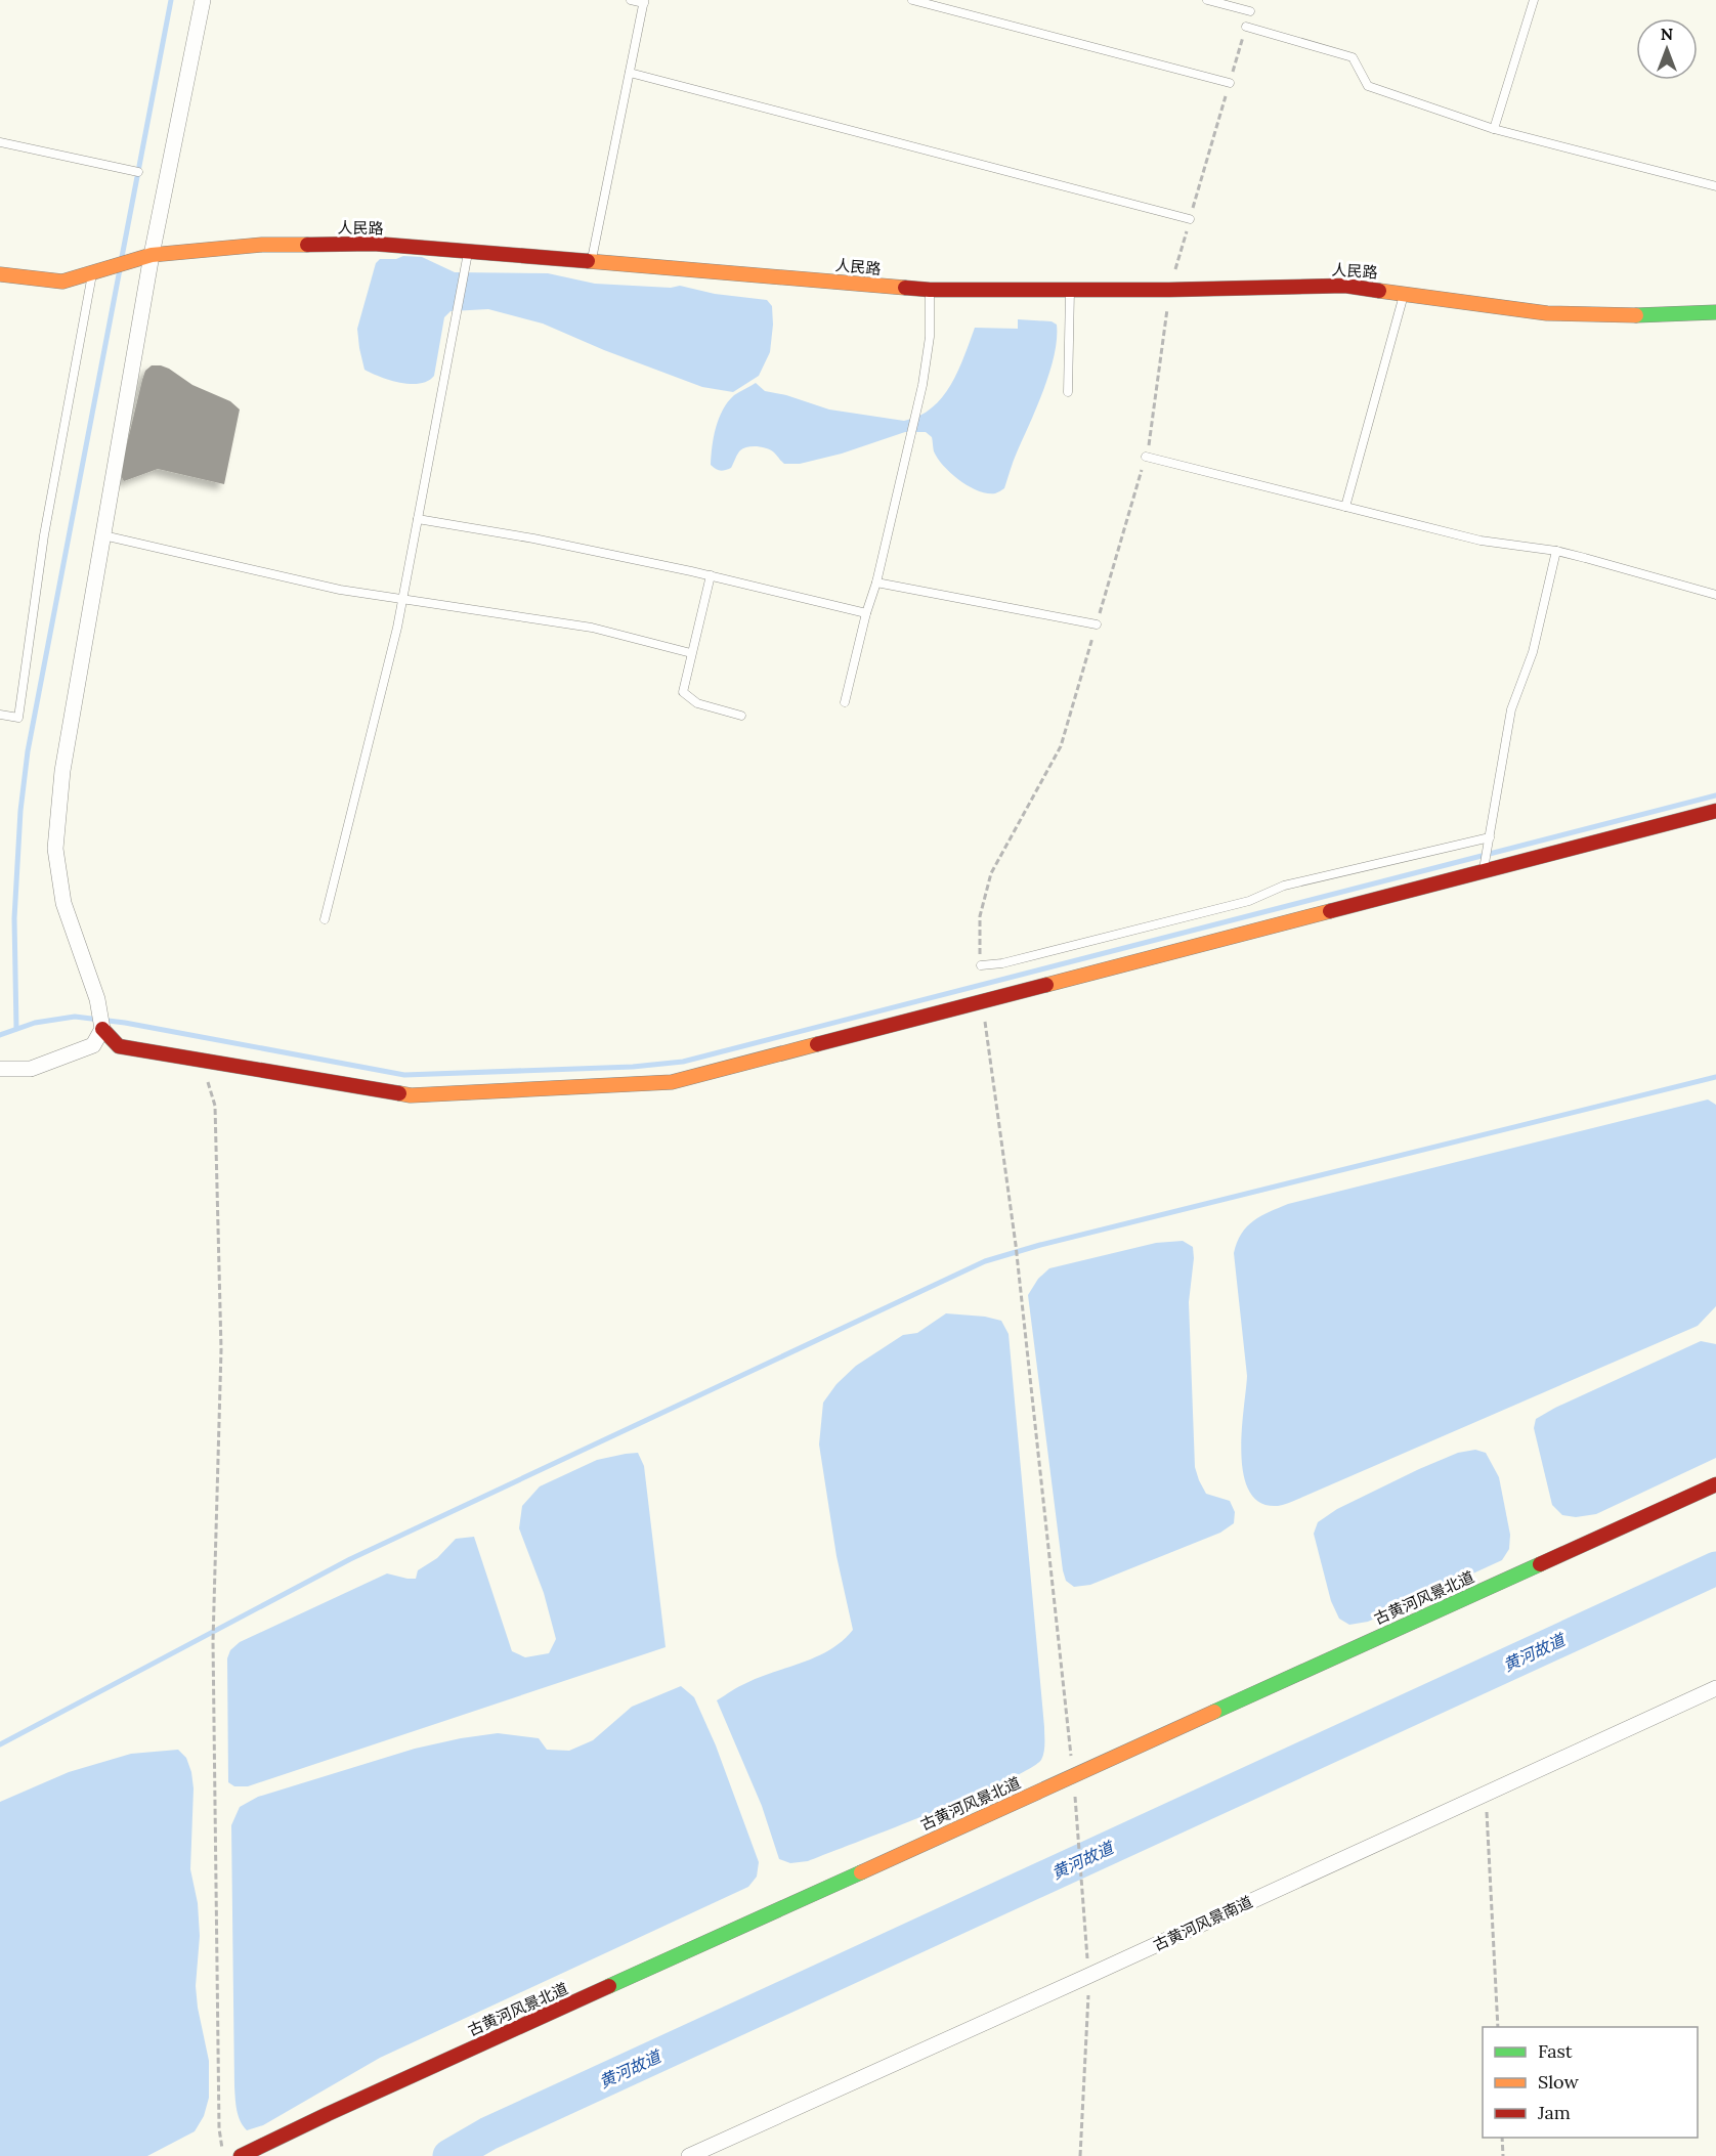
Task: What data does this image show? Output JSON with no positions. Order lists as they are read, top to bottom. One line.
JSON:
{"streets":{"street":["人民路","古黄河风景北道","古黄河风景南道"]},"water":["黄河故道"],"legend":["Fast","Slow","Jam"],"north":"top"}
